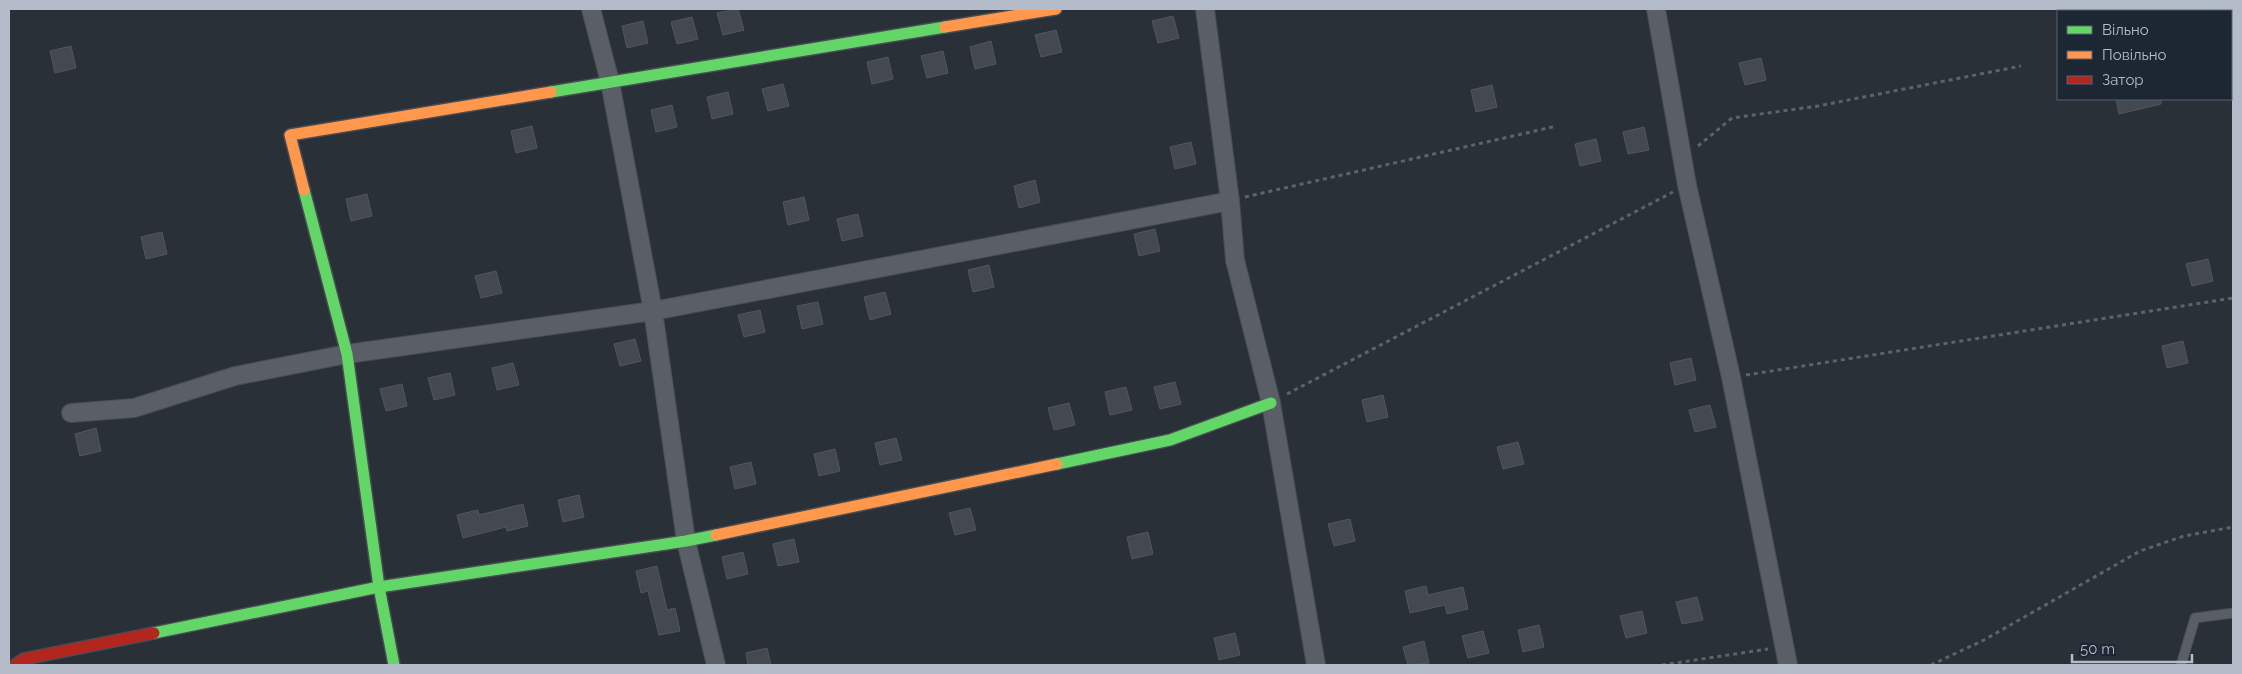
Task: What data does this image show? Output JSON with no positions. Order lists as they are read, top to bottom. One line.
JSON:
{"legend":["Вільно","Повільно","Затор"],"scale_bar":"50 m"}
